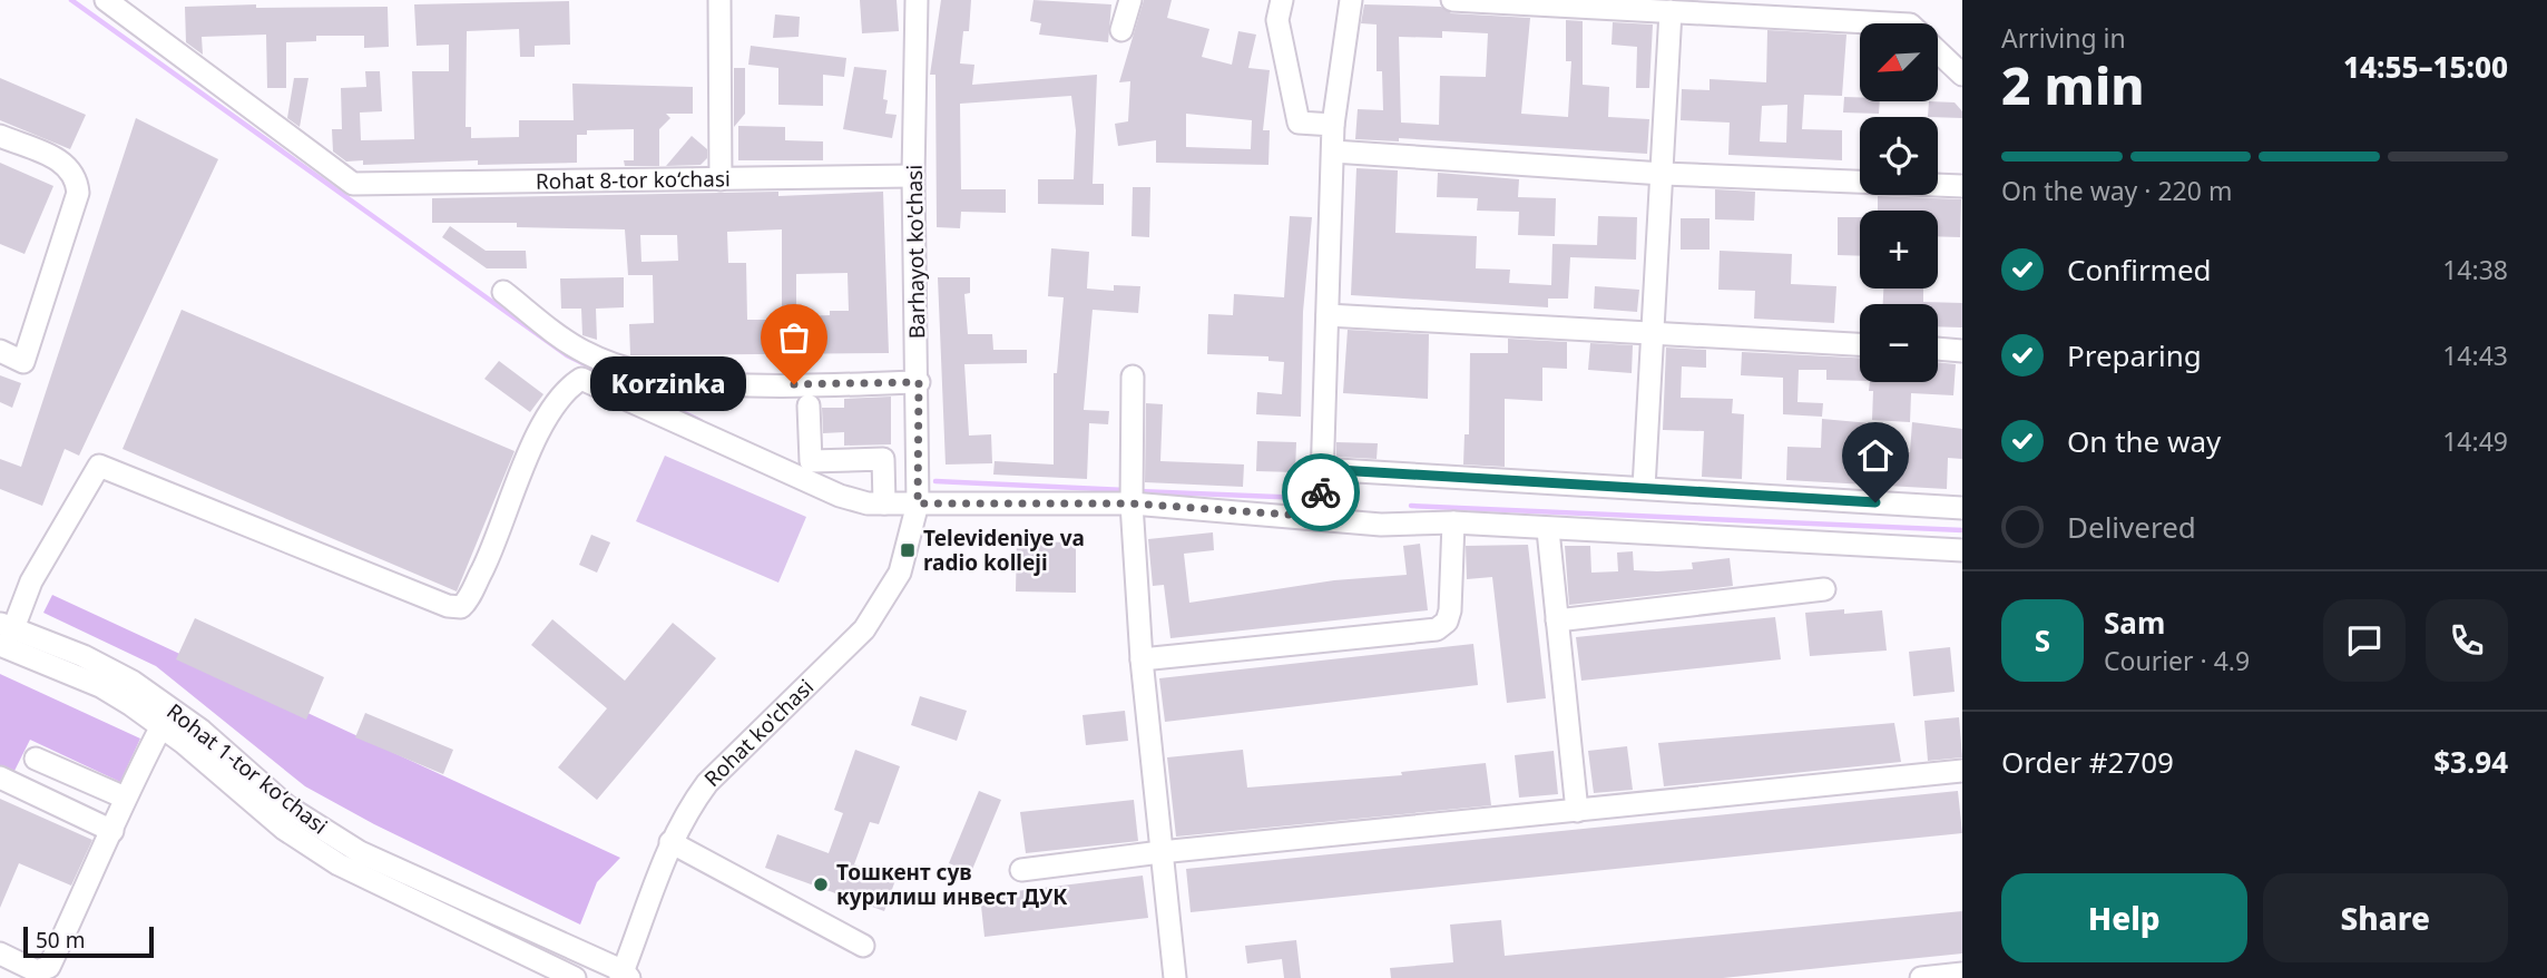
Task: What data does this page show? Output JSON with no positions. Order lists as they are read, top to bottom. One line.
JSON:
{"streets":{"street":["Rohat 8-tor ko‘chasi","Barhayot ko'chasi","Rohat ko'chasi","Rohat 1-tor koʻchasi"]},"crossings":[["Rohat 8-tor ko‘chasi","Barhayot ko'chasi"],["Barhayot ko'chasi","Rohat ko'chasi"],["Rohat ko'chasi","Rohat 1-tor koʻchasi"]],"places":{"other":["Korzinka","Тошкент сув курилиш инвест ДУК"],"transit":["Televideniye va radio kolleji"]},"scale_bar":"50 m","north":"bottom left","page":{"heading":["2 min","Arriving in","14:55–15:00"],"panel":["Sam","Courier · 4.9","Order #2709","$3.94"],"map_buttons":["+","−"],"bar":"On the way · 220 m","list":[["Confirmed","14:38"],["Preparing","14:43"],["On the way","14:49"],"Delivered"],"bubble":"Korzinka","round":"S","buttons":["Help","Share"],"scale":"50 m"}}
